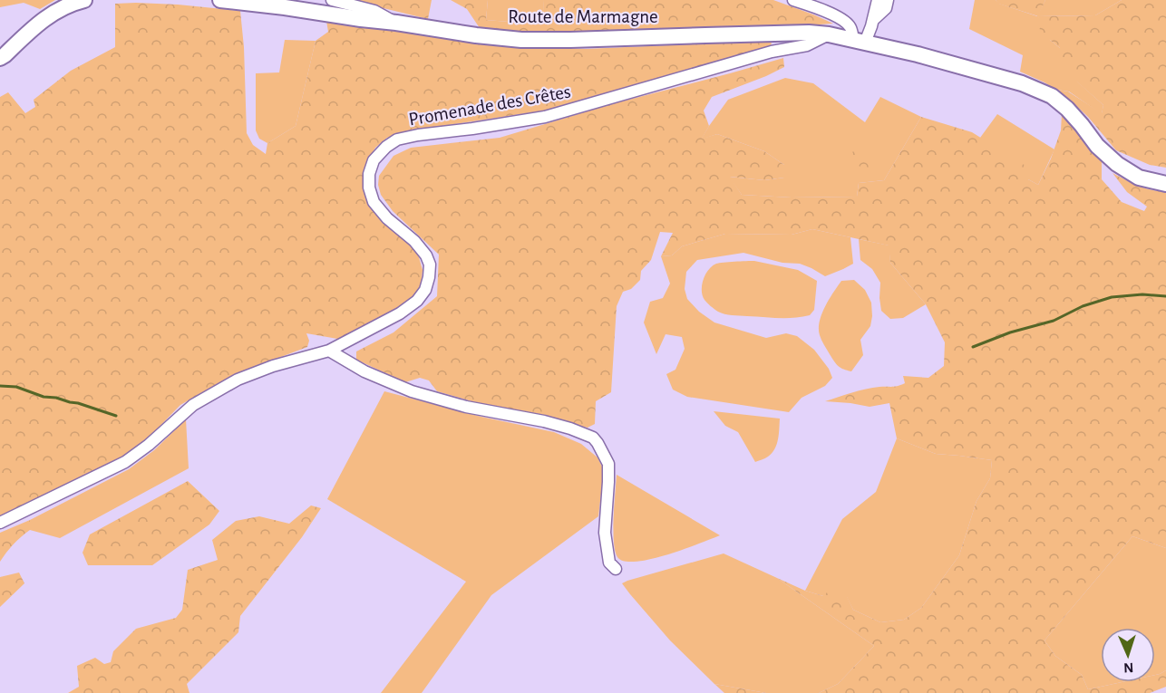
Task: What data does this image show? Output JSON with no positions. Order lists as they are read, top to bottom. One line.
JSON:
{"streets":{"street":["Route de Marmagne","Promenade des Crêtes"]},"crossings":[["Route de Marmagne","Promenade des Crêtes"]],"north":"bottom"}
